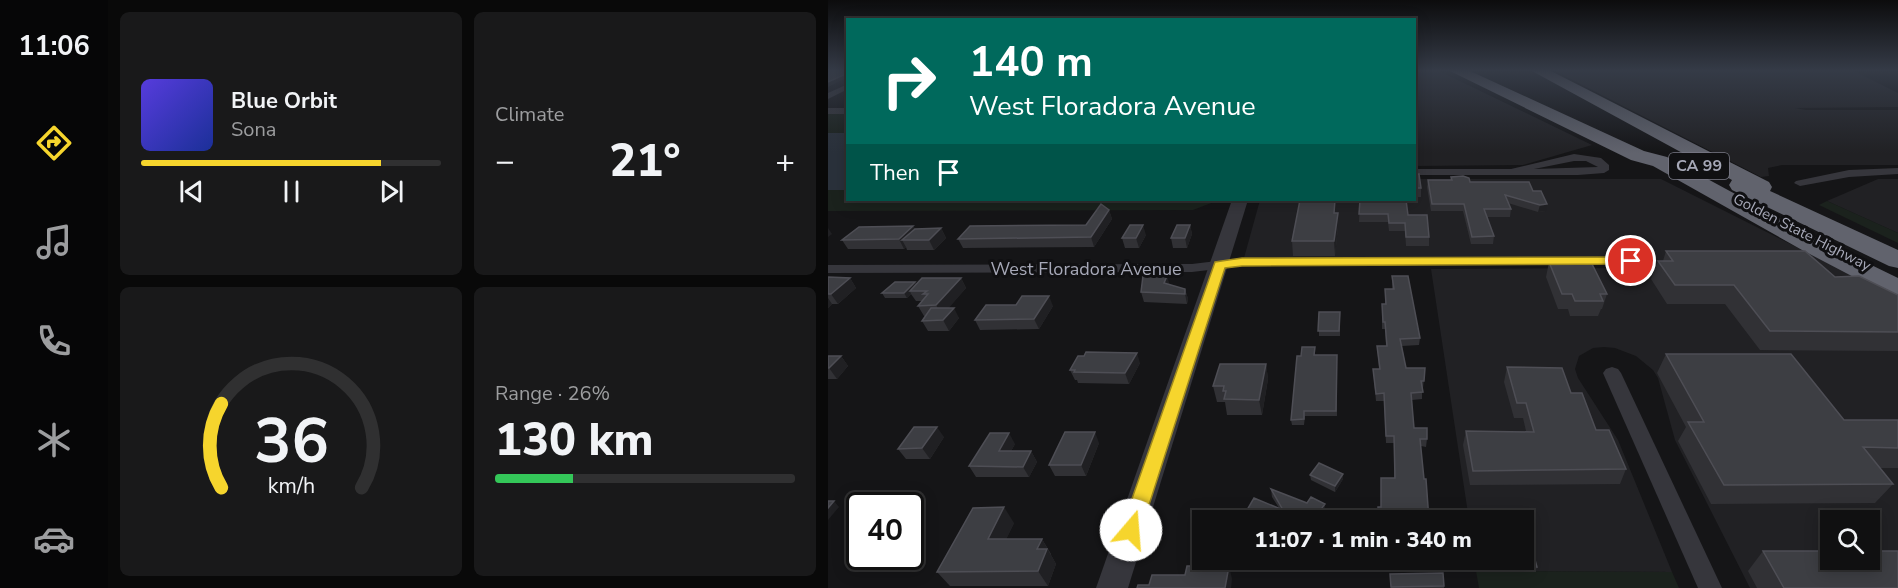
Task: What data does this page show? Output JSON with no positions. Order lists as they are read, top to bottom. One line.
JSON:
{"streets":{"highway":["CA 99","Golden State Highway"],"street":["West Floradora Avenue"]},"page":{"tabs":"11:06","tile":["Climate",["Range · 26%","130 km"]],"turn":["140 m","West Floradora Avenue"],"song":["Blue Orbit","Sona"],"heat":["−","21°","+"],"then":"Then","limit":"40","trip":"11:07 · 1 min · 340 m","gauge":["36","km/h"]}}
